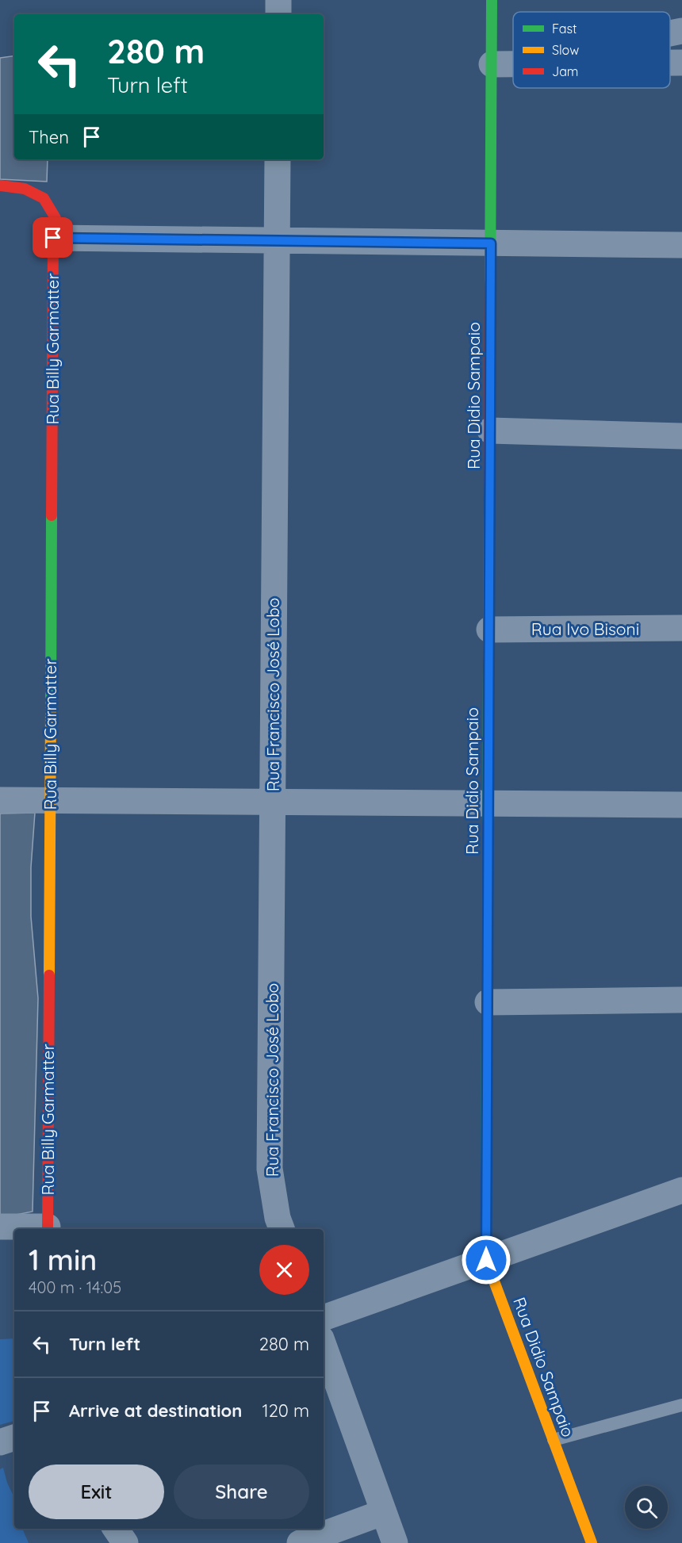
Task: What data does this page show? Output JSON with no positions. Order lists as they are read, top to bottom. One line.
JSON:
{"streets":{"street":["Rua Billy Garmatter","Rua Didio Sampaio","Rua Ivo Bisoni","Rua Francisco José Lobo"]},"crossings":[["Rua Didio Sampaio","Rua Ivo Bisoni"]],"legend":["Fast","Slow","Jam"],"page":{"turn":["280 m","Turn left"],"then":"Then","heading":["1 min","400 m · 14:05"],"list":[{"name":"Turn left","value":"280 m"},{"name":"Arrive at destination","value":"120 m"}],"buttons":["Exit","Share"]}}
